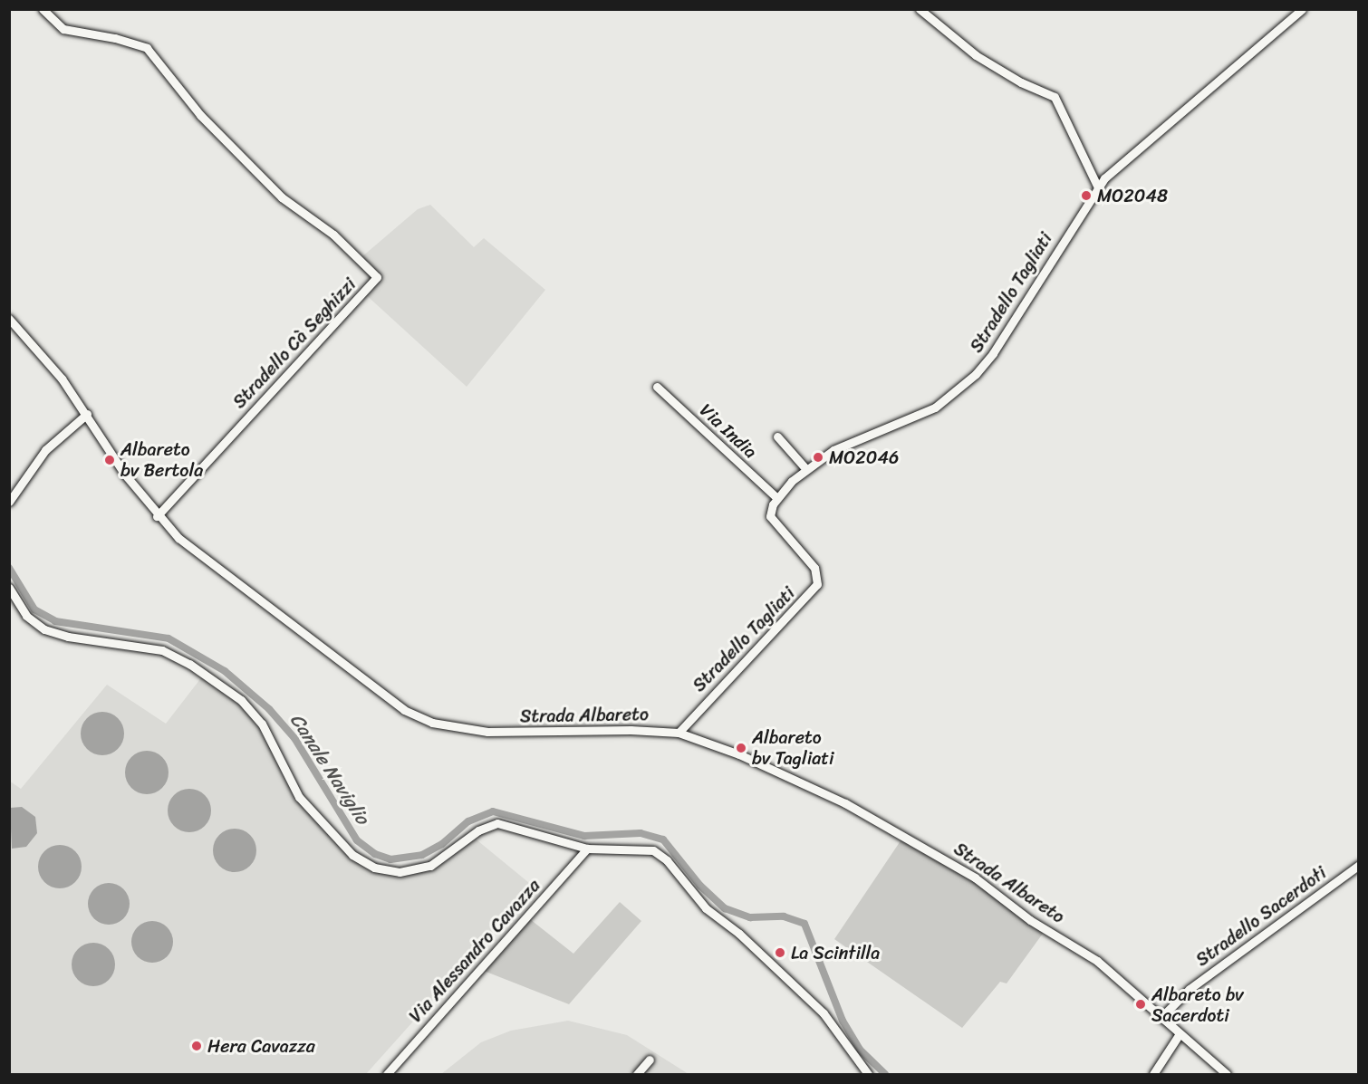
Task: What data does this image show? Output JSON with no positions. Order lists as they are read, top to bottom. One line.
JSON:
{"streets":{"street":["Stradello Tagliati","Stradello Cà Seghizzi","Via India","Strada Albareto","Stradello Sacerdoti","Via Alessandro Cavazza"]},"crossings":[["Stradello Tagliati","Via India"],["Stradello Tagliati","Strada Albareto"],["Stradello Cà Seghizzi","Strada Albareto"],["Strada Albareto","Stradello Sacerdoti"]],"water":["Canale Naviglio"],"places":["MO2048","MO2046","Albareto bv Bertola","Albareto bv Tagliati","La Scintilla","Albareto bv Sacerdoti","Hera Cavazza"]}
